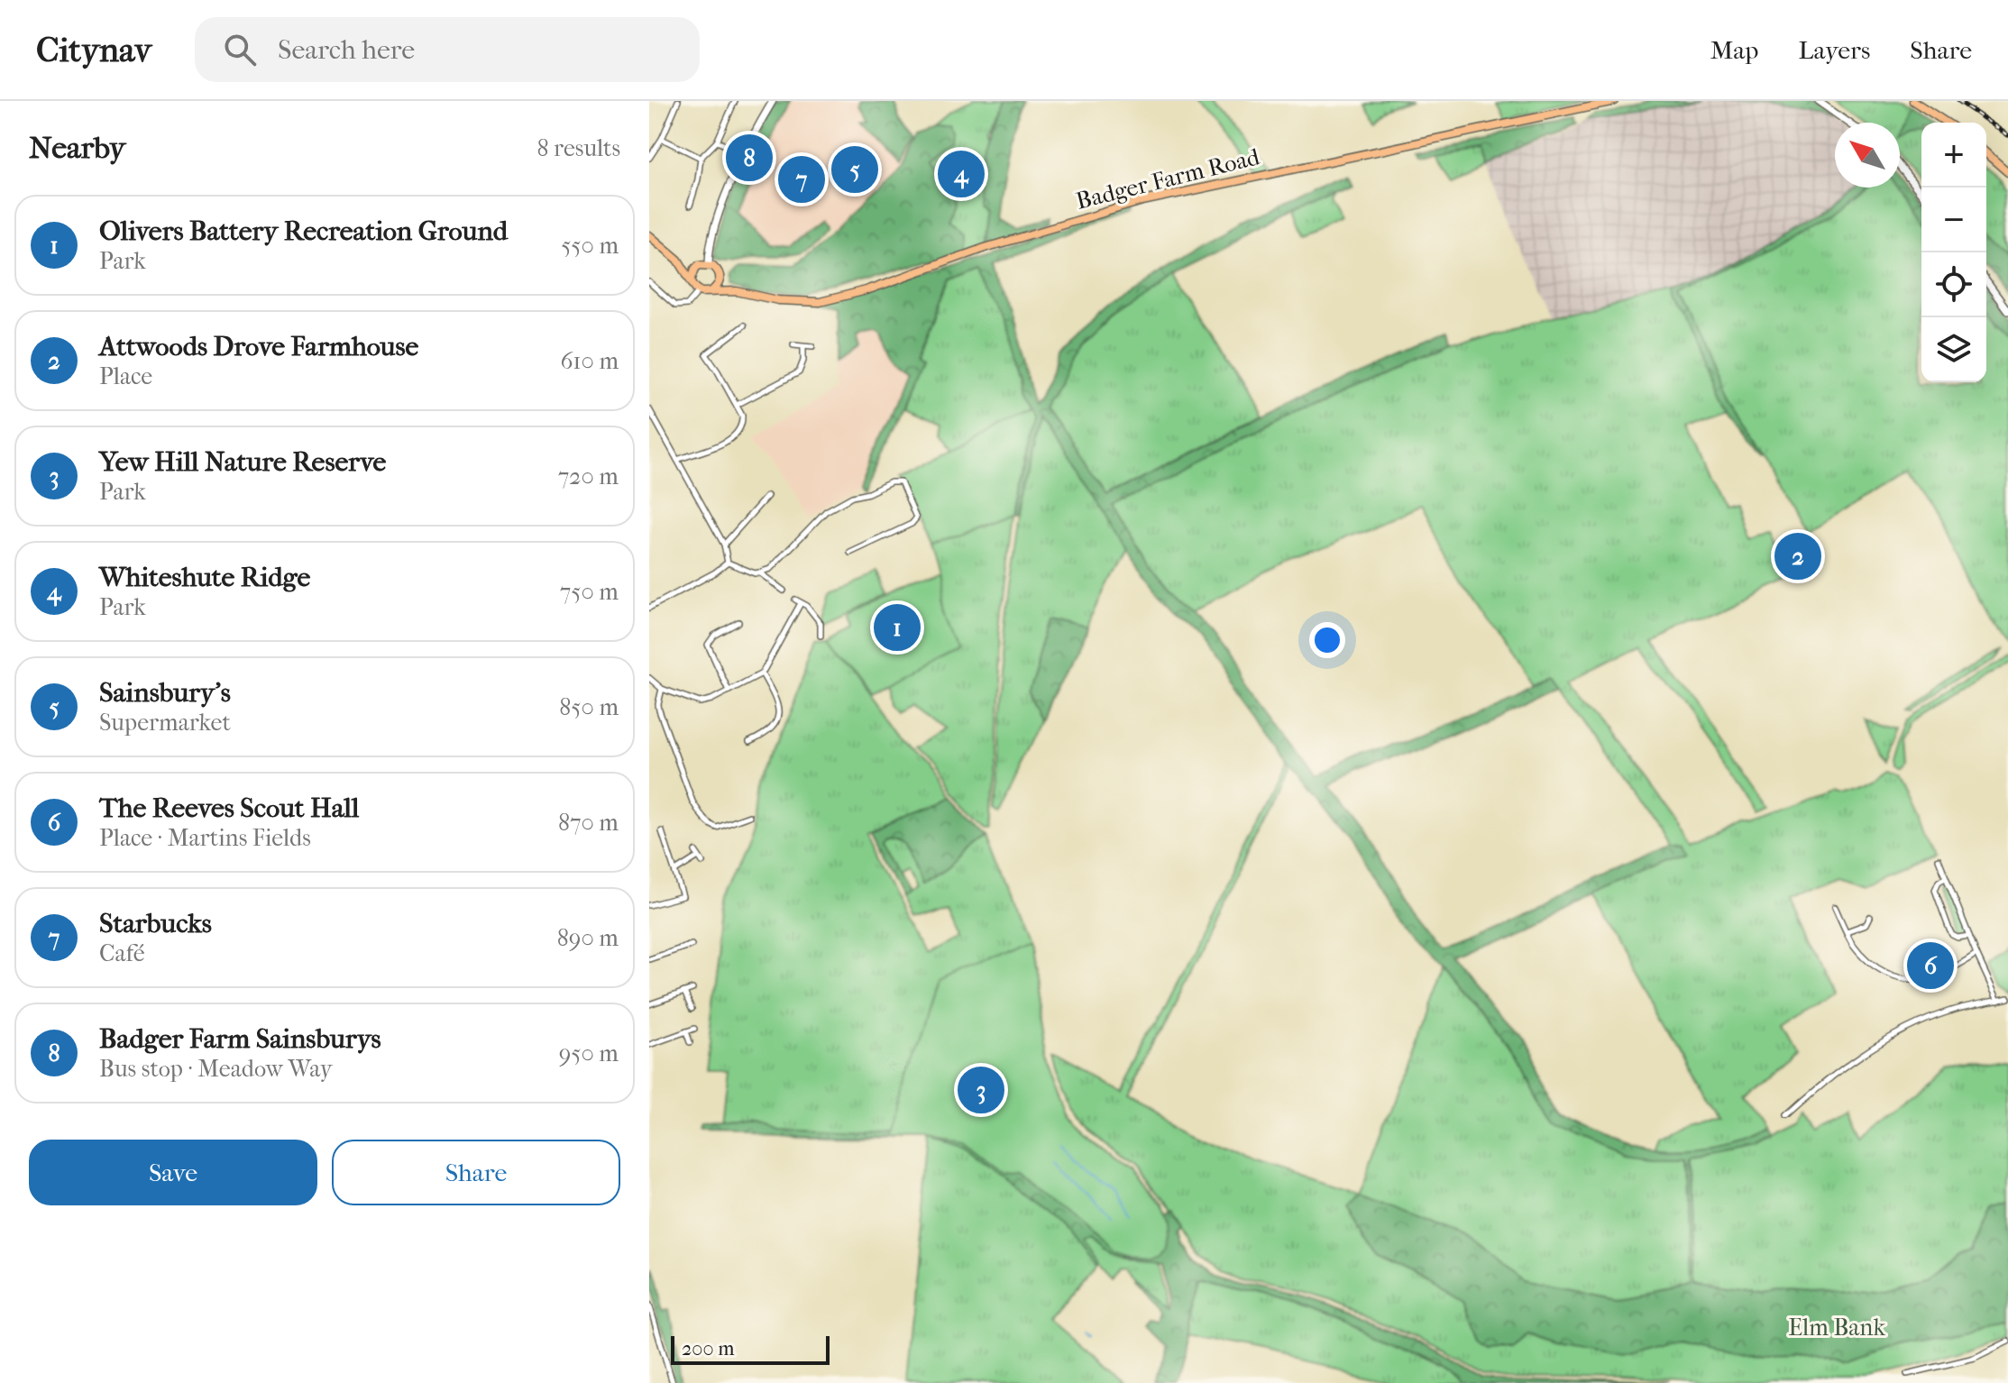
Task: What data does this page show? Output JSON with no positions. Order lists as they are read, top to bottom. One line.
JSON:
{"streets":{"main road":["Badger Farm Road"]},"parks":["Elm Bank"],"scale_bar":"200 m","north":"top left","page":{"header":"Citynav","search":"Search here","nav":["Map","Layers","Share"],"heading":["Nearby","8 results"],"map_buttons":["+","−"],"pins":["8","5","4","7","2","1","6","3"],"list":[{"mark":"1","name":"Olivers Battery Recreation Ground","note":"Park","value":"550 m"},{"mark":"2","name":"Attwoods Drove Farmhouse","note":"Place","value":"610 m"},{"mark":"3","name":"Yew Hill Nature Reserve","note":"Park","value":"720 m"},{"mark":"4","name":"Whiteshute Ridge","note":"Park","value":"750 m"},{"mark":"5","name":"Sainsbury's","note":"Supermarket","value":"850 m"},{"mark":"6","name":"The Reeves Scout Hall","note":"Place · Martins Fields","value":"870 m"},{"mark":"7","name":"Starbucks","note":"Café","value":"890 m"},{"mark":"8","name":"Badger Farm Sainsburys","note":"Bus stop · Meadow Way","value":"950 m"}],"buttons":["Save","Share"],"scale":"200 m"}}
